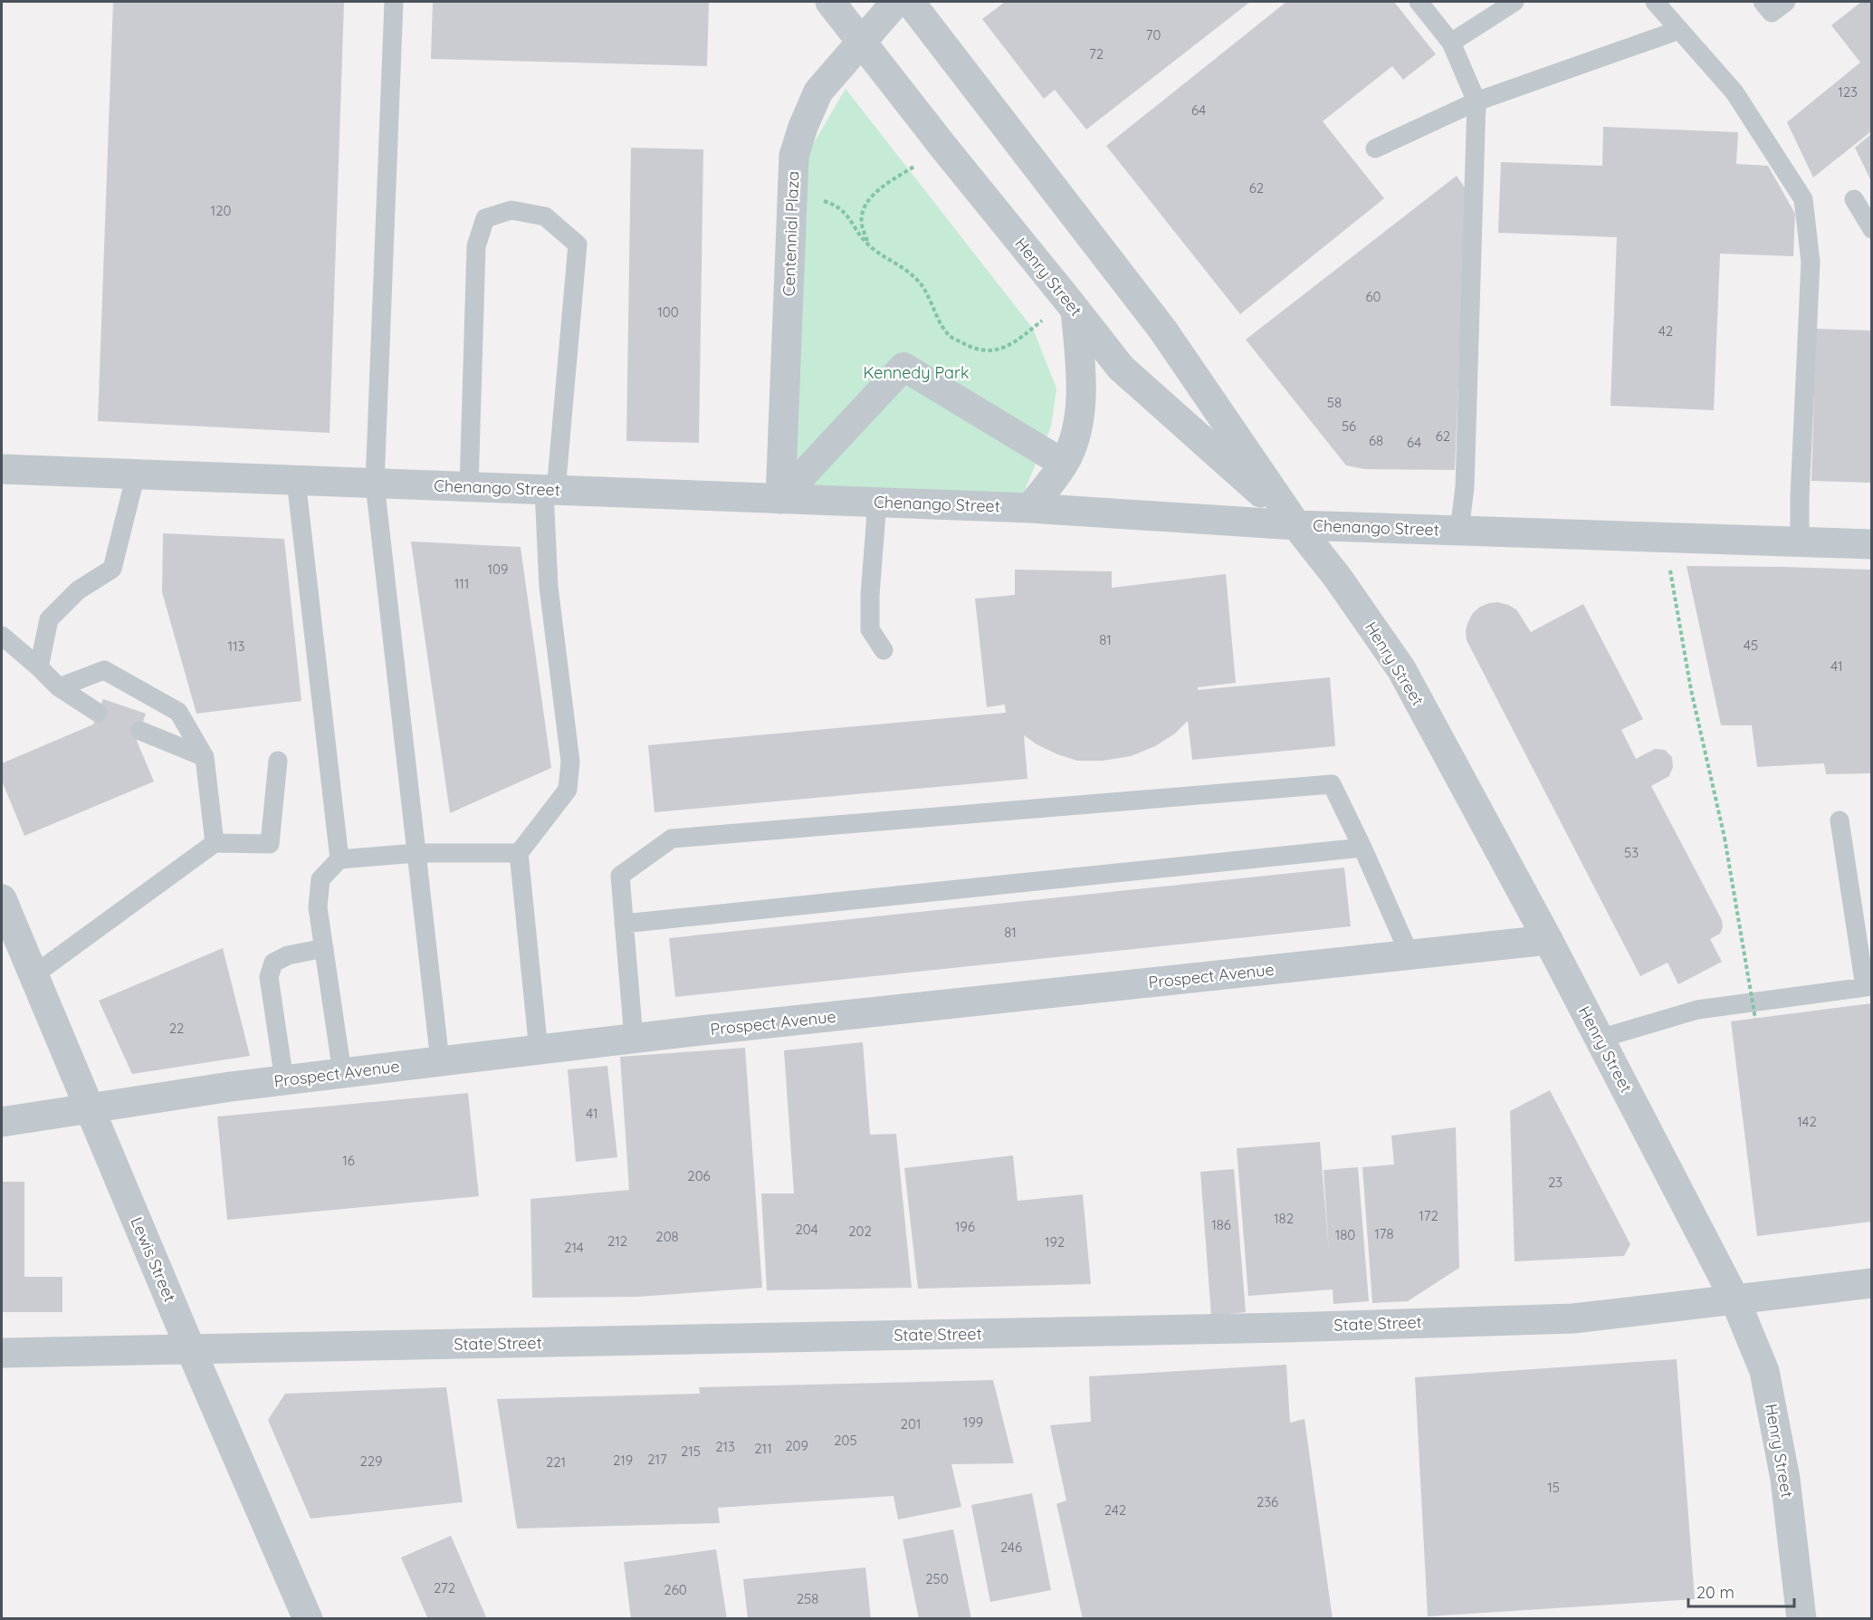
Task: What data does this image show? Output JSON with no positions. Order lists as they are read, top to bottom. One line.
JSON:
{"streets":{"street":["Centennial Plaza","Henry Street","Chenango Street","Prospect Avenue","Lewis Street","State Street"]},"crossings":[["Centennial Plaza","Henry Street"],["Centennial Plaza","Chenango Street"],["Henry Street","Chenango Street"],["Henry Street","Prospect Avenue"],["Henry Street","State Street"],["Prospect Avenue","Lewis Street"],["Lewis Street","State Street"]],"parks":["Kennedy Park"],"house_numbers":["70","72","123","64","62","120","60","100","42","58","56","62","68","64","109","111","81","45","113","41","53","81","22","41","142","16","206","23","172","182","186","196","204","202","178","180","208","212","192","214","199","201","205","209","213","211","215","217","219","229","221","15","236","242","246","250","272","260","258"],"scale_bar":"20 m"}
